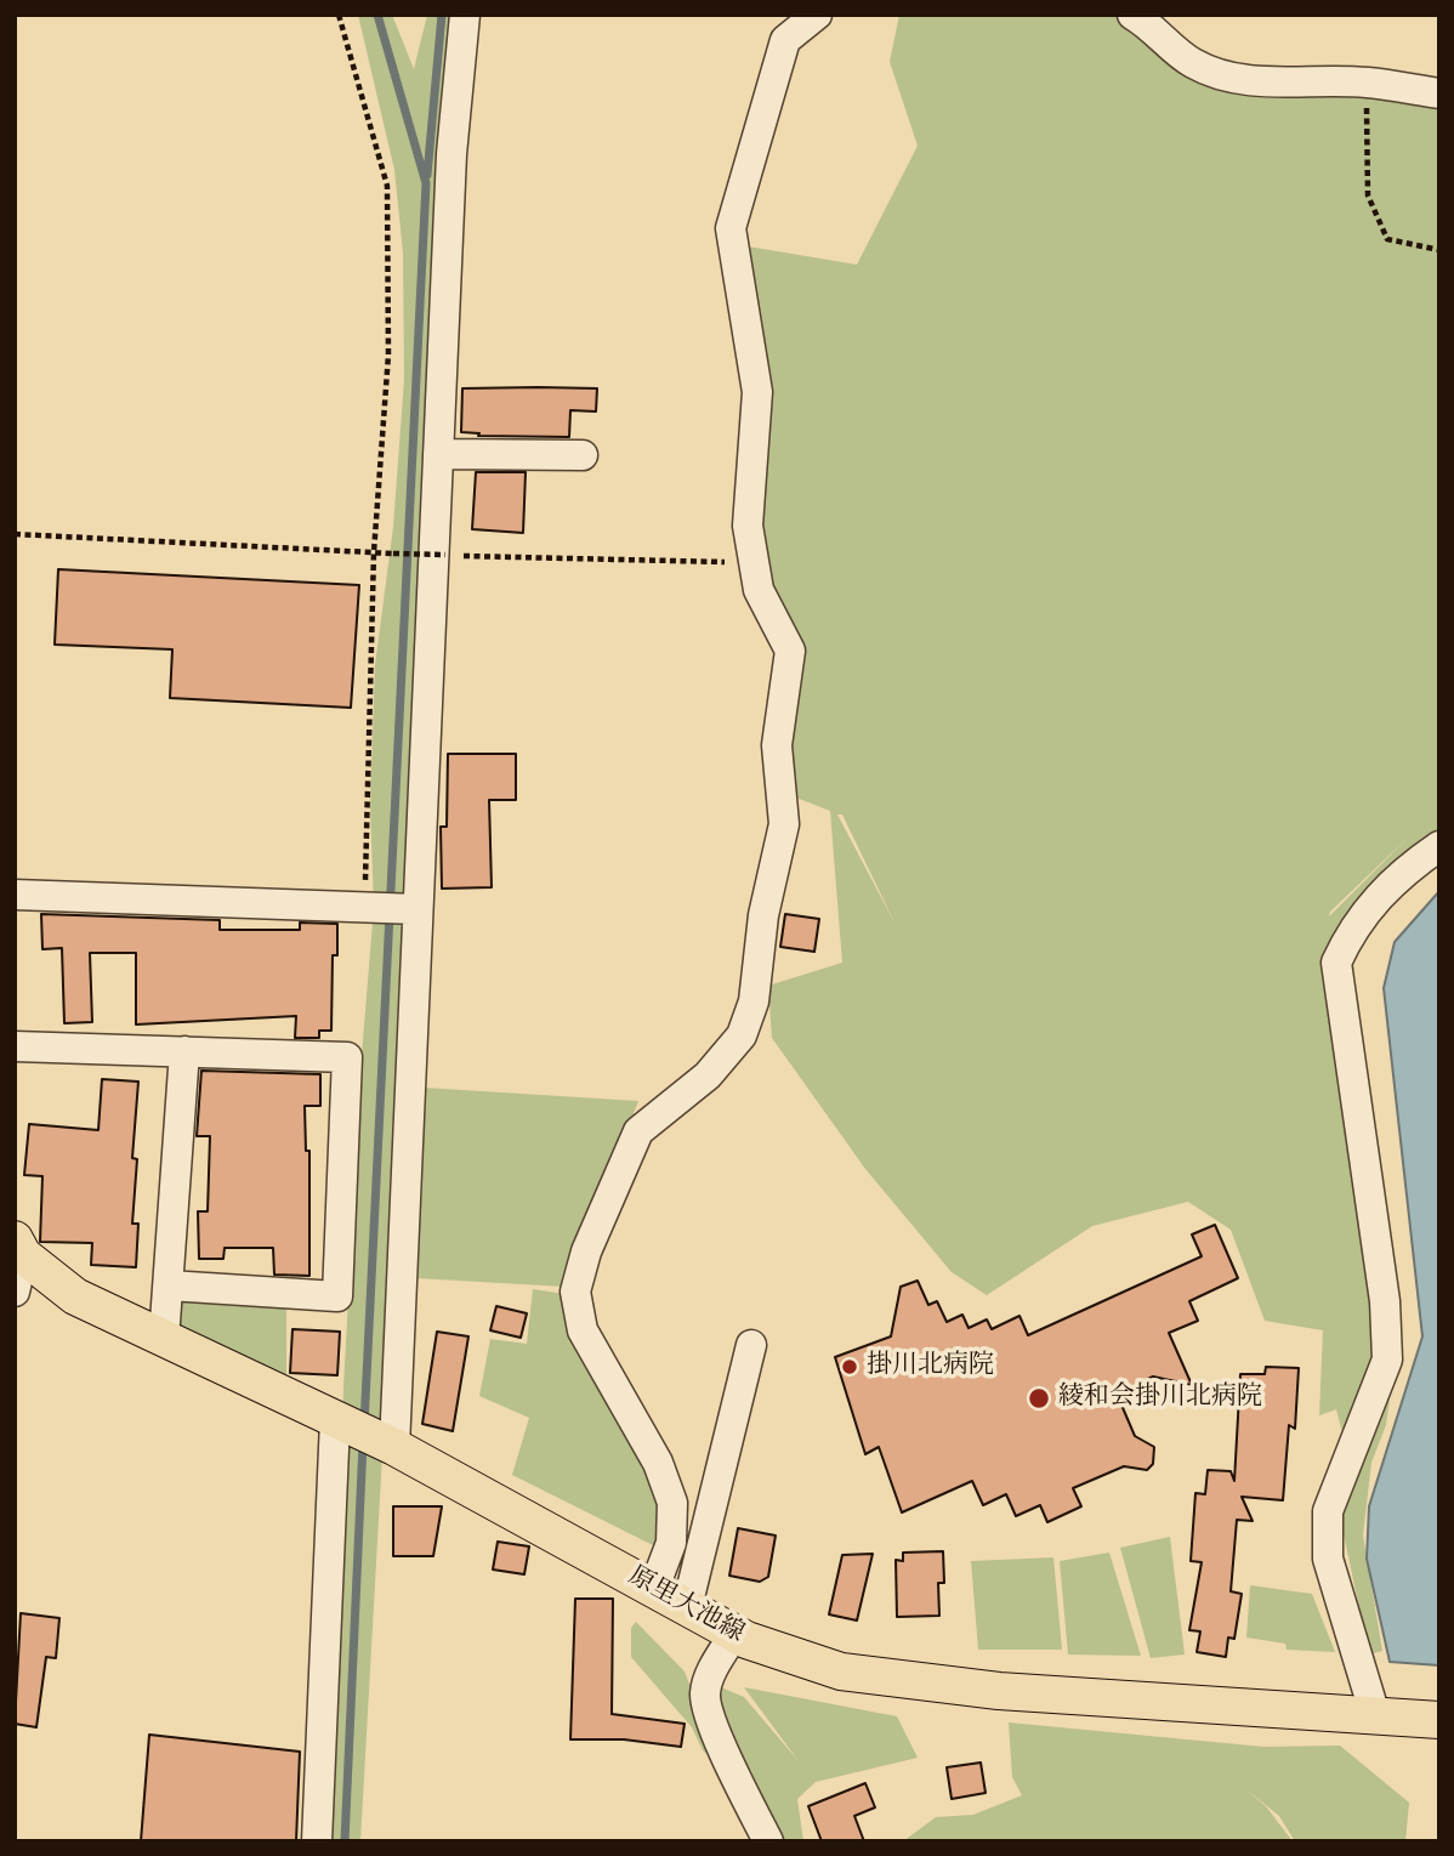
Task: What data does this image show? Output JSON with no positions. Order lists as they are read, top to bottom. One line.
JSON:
{"streets":{"main road":["原里大池線"]},"places":["掛川北病院","綾和会掛川北病院"]}
